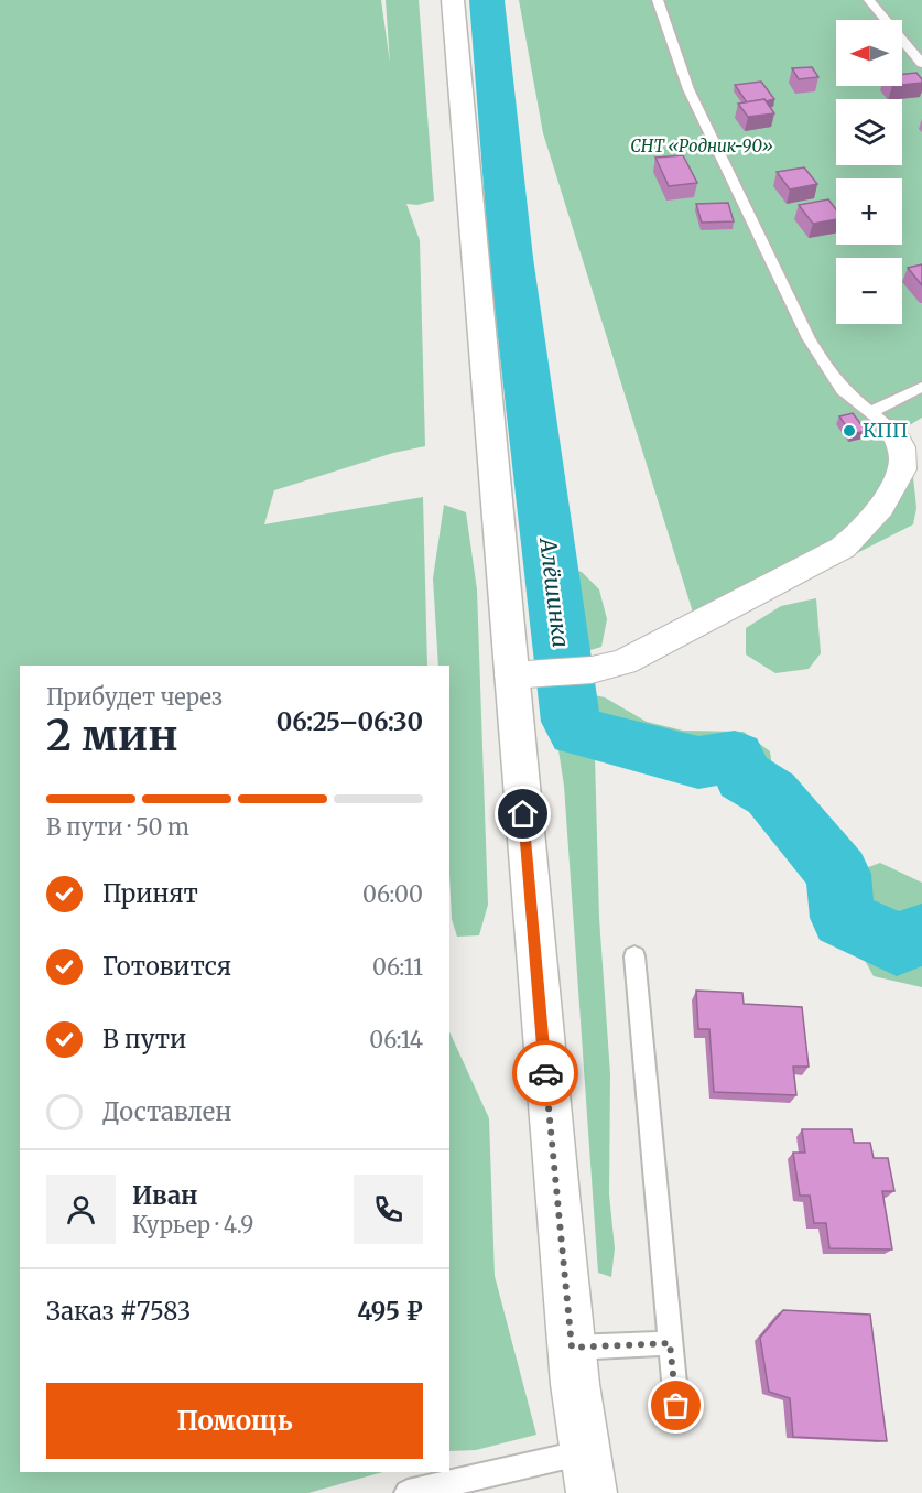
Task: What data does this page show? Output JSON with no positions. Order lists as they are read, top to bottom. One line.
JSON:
{"water":["Алёшинка"],"parks":["СНТ «Родник-90»"],"places":["КПП"],"north":"left","page":{"map_buttons":["+","−"],"heading":["2 мин","Прибудет через","06:25–06:30"],"panel":["Иван","Курьер · 4.9","Заказ #7583","495 ₽"],"bar":"В пути · 50 m","list":[["Принят","06:00"],["Готовится","06:11"],["В пути","06:14"],"Доставлен"],"buttons":"Помощь"}}
